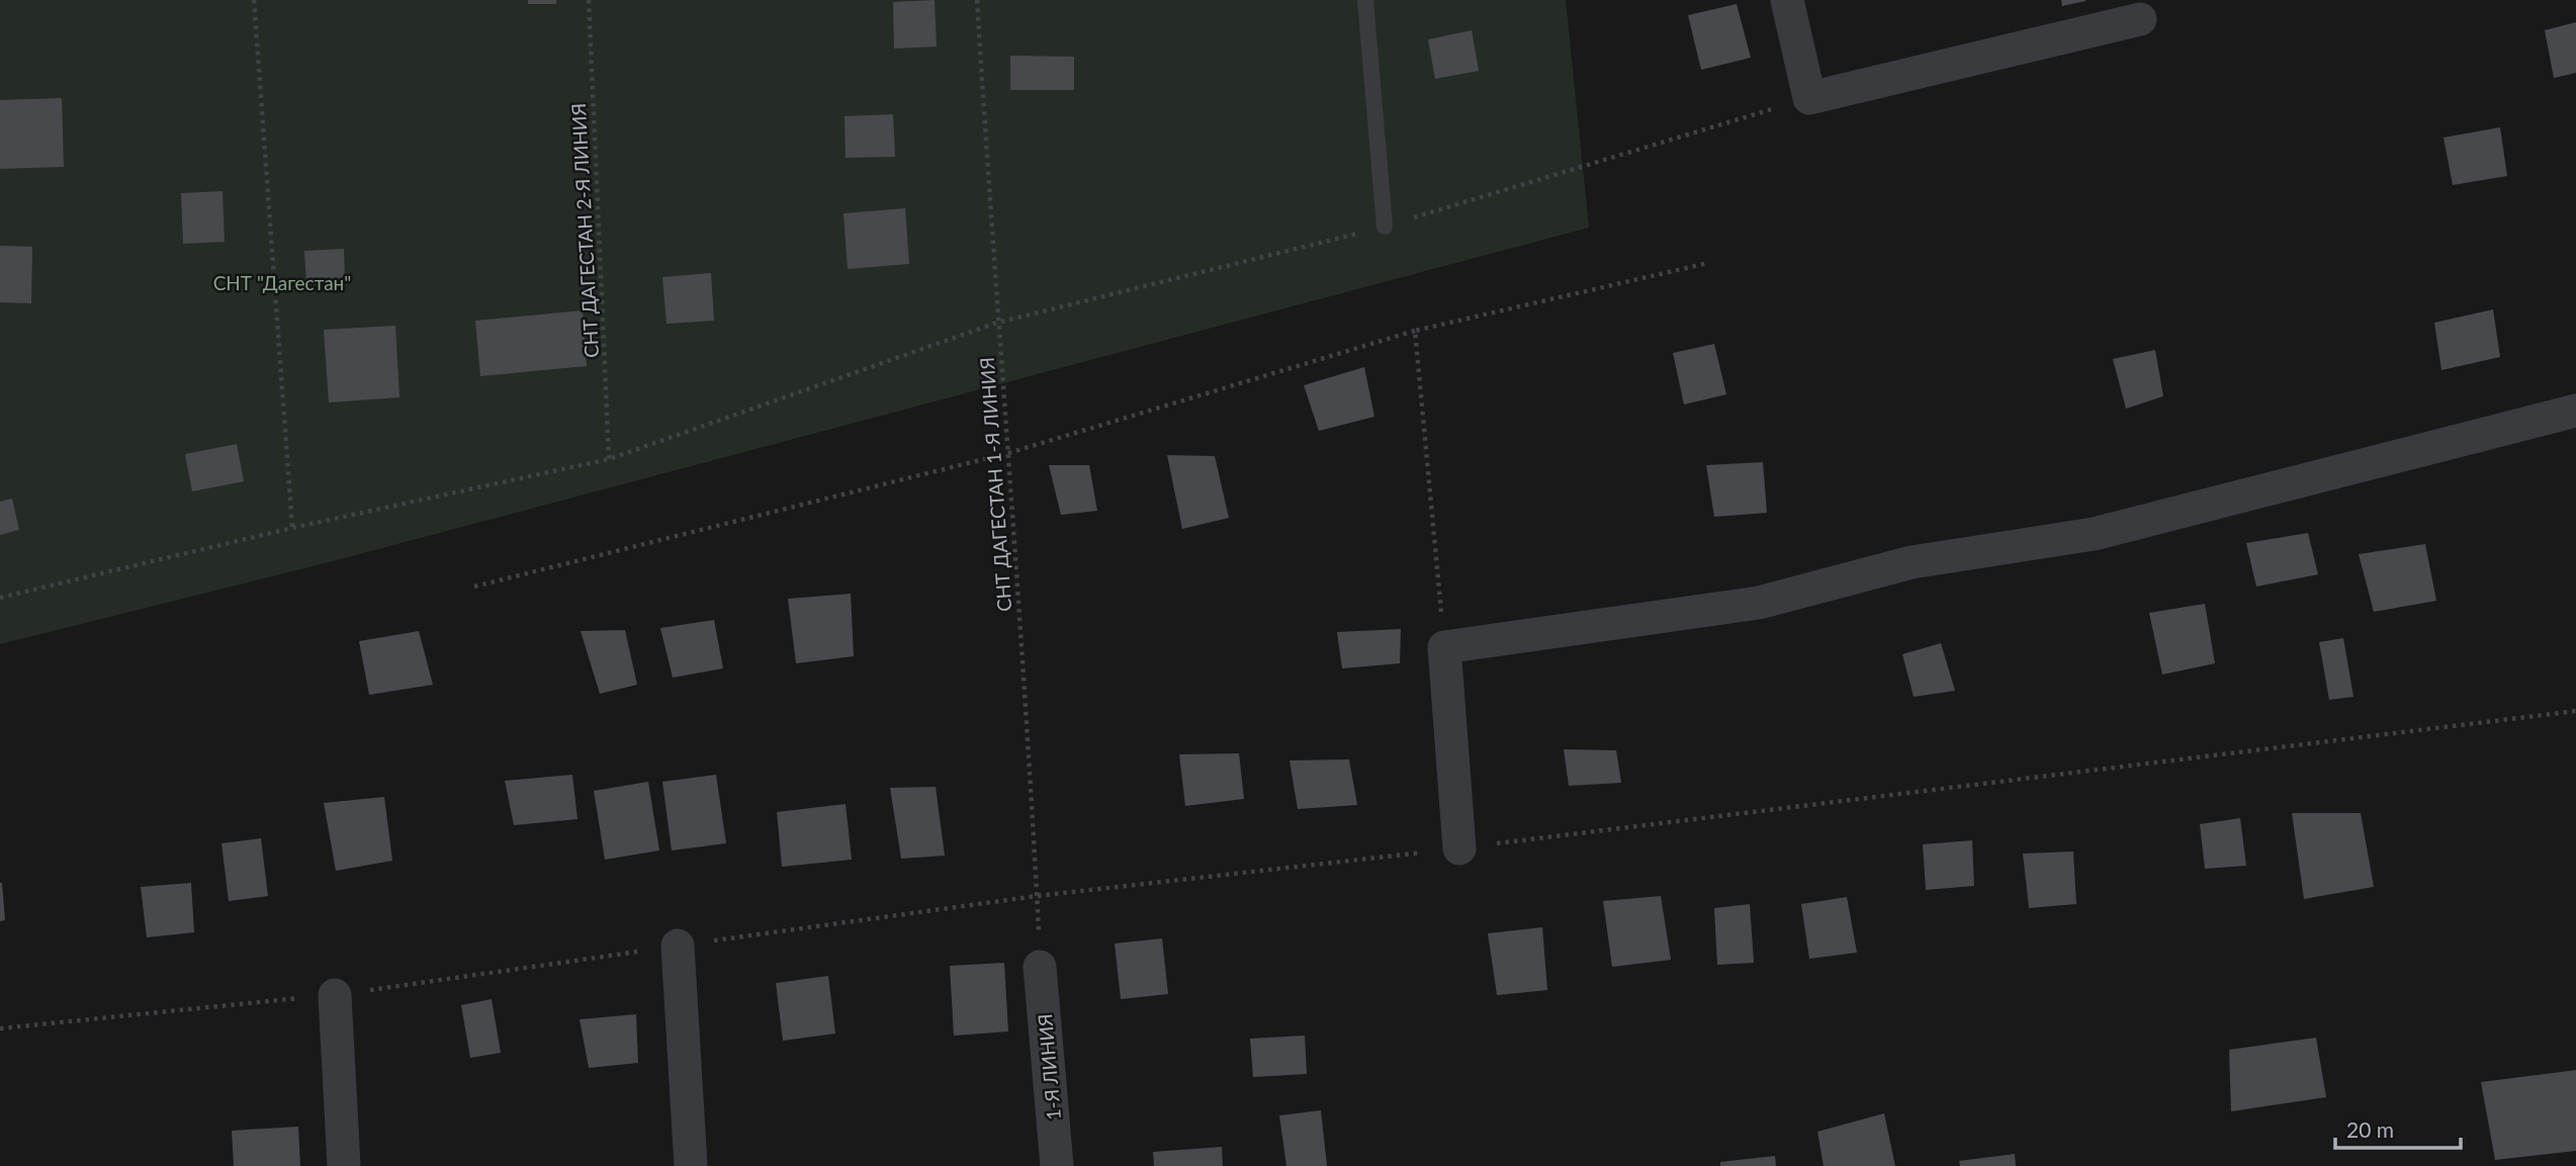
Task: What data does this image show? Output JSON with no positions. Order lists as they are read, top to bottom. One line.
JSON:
{"streets":{"street":["1-Я ЛИНИЯ"],"path":["СНТ ДАГЕСТАН 2-Я ЛИНИЯ","СНТ ДАГЕСТАН 1-Я ЛИНИЯ"]},"crossings":[["СНТ ДАГЕСТАН 1-Я ЛИНИЯ","1-Я ЛИНИЯ"]],"parks":["СНТ \"Дагестан\""],"scale_bar":"20 m"}
